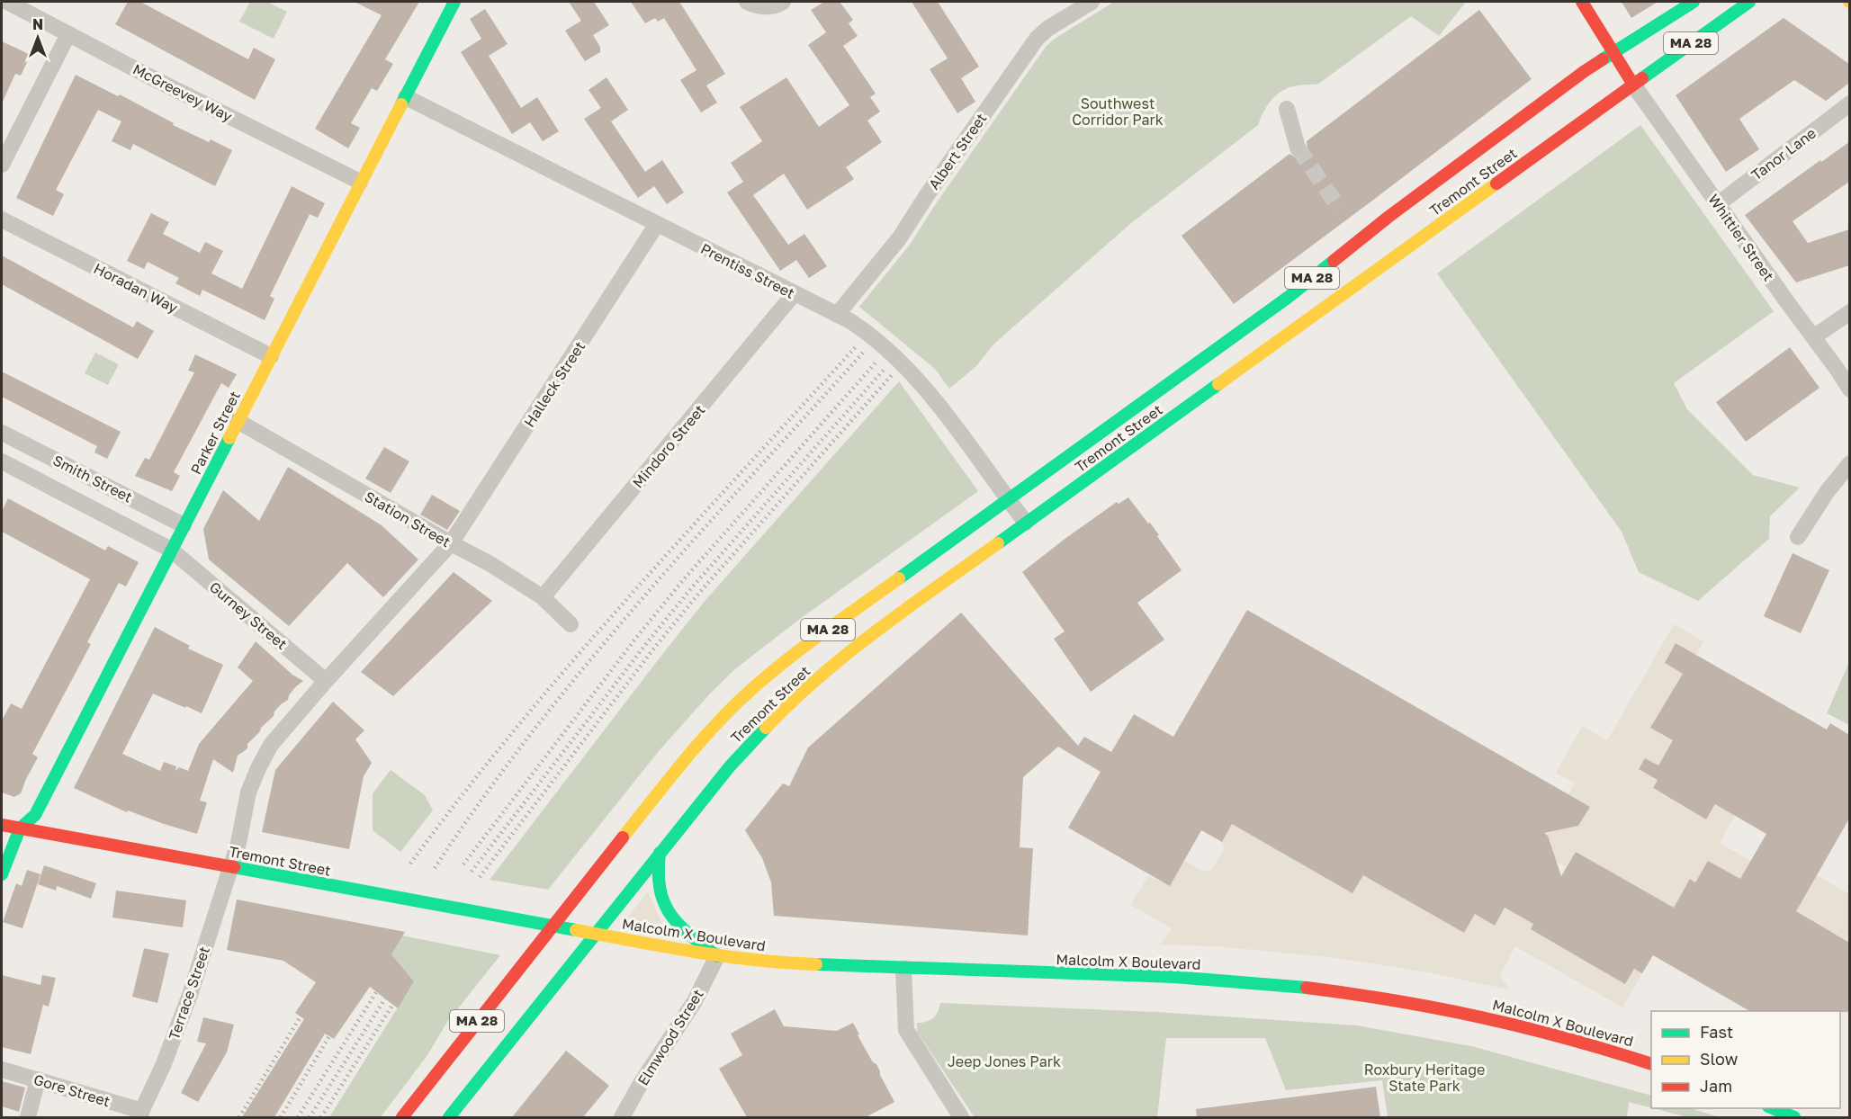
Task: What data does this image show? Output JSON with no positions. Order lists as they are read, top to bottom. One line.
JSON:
{"streets":{"main road":["MA 28","Tremont Street","Parker Street","Malcolm X Boulevard"],"street":["McGreevey Way","Albert Street","Tanor Lane","Whittier Street","Prentiss Street","Horadan Way","Halleck Street","Mindoro Street","Smith Street","Station Street","Gurney Street","Terrace Street","Elmwood Street","Gore Street"]},"crossings":[["MA 28","Tremont Street"],["MA 28","Malcolm X Boulevard"],["McGreevey Way","Parker Street"],["Albert Street","Prentiss Street"],["Tanor Lane","Whittier Street"],["Tremont Street","Whittier Street"],["Tremont Street","Prentiss Street"],["Tremont Street","Parker Street"],["Tremont Street","Malcolm X Boulevard"],["Tremont Street","Terrace Street"],["Prentiss Street","Halleck Street"],["Prentiss Street","Parker Street"],["Prentiss Street","Mindoro Street"],["Horadan Way","Parker Street"],["Halleck Street","Station Street"],["Parker Street","Smith Street"],["Parker Street","Station Street"],["Parker Street","Gurney Street"],["Mindoro Street","Station Street"],["Smith Street","Gurney Street"],["Malcolm X Boulevard","Elmwood Street"],["Terrace Street","Gore Street"]],"parks":["Southwest Corridor Park","Jeep Jones Park","Roxbury Heritage State Park"],"legend":["Fast","Slow","Jam"],"north":"top"}
